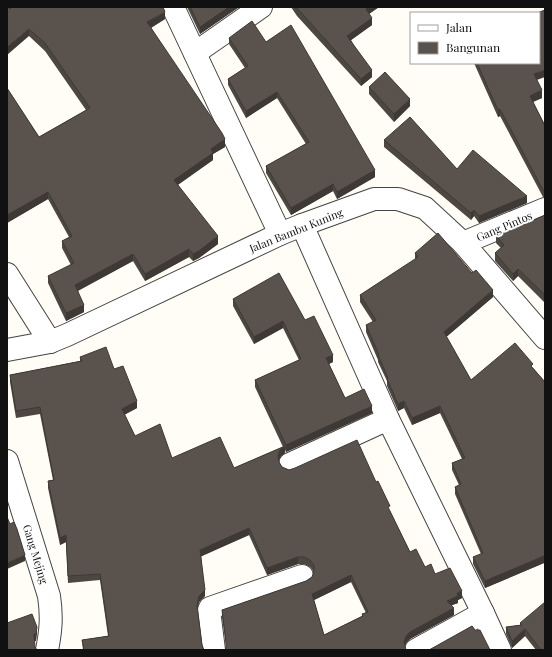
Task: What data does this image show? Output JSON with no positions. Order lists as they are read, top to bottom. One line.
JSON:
{"streets":{"street":["Gang Pintos","Jalan Bambu Kuning","Gang Mejing"]},"crossings":[["Gang Pintos","Jalan Bambu Kuning"]],"legend":["Jalan","Bangunan"]}
